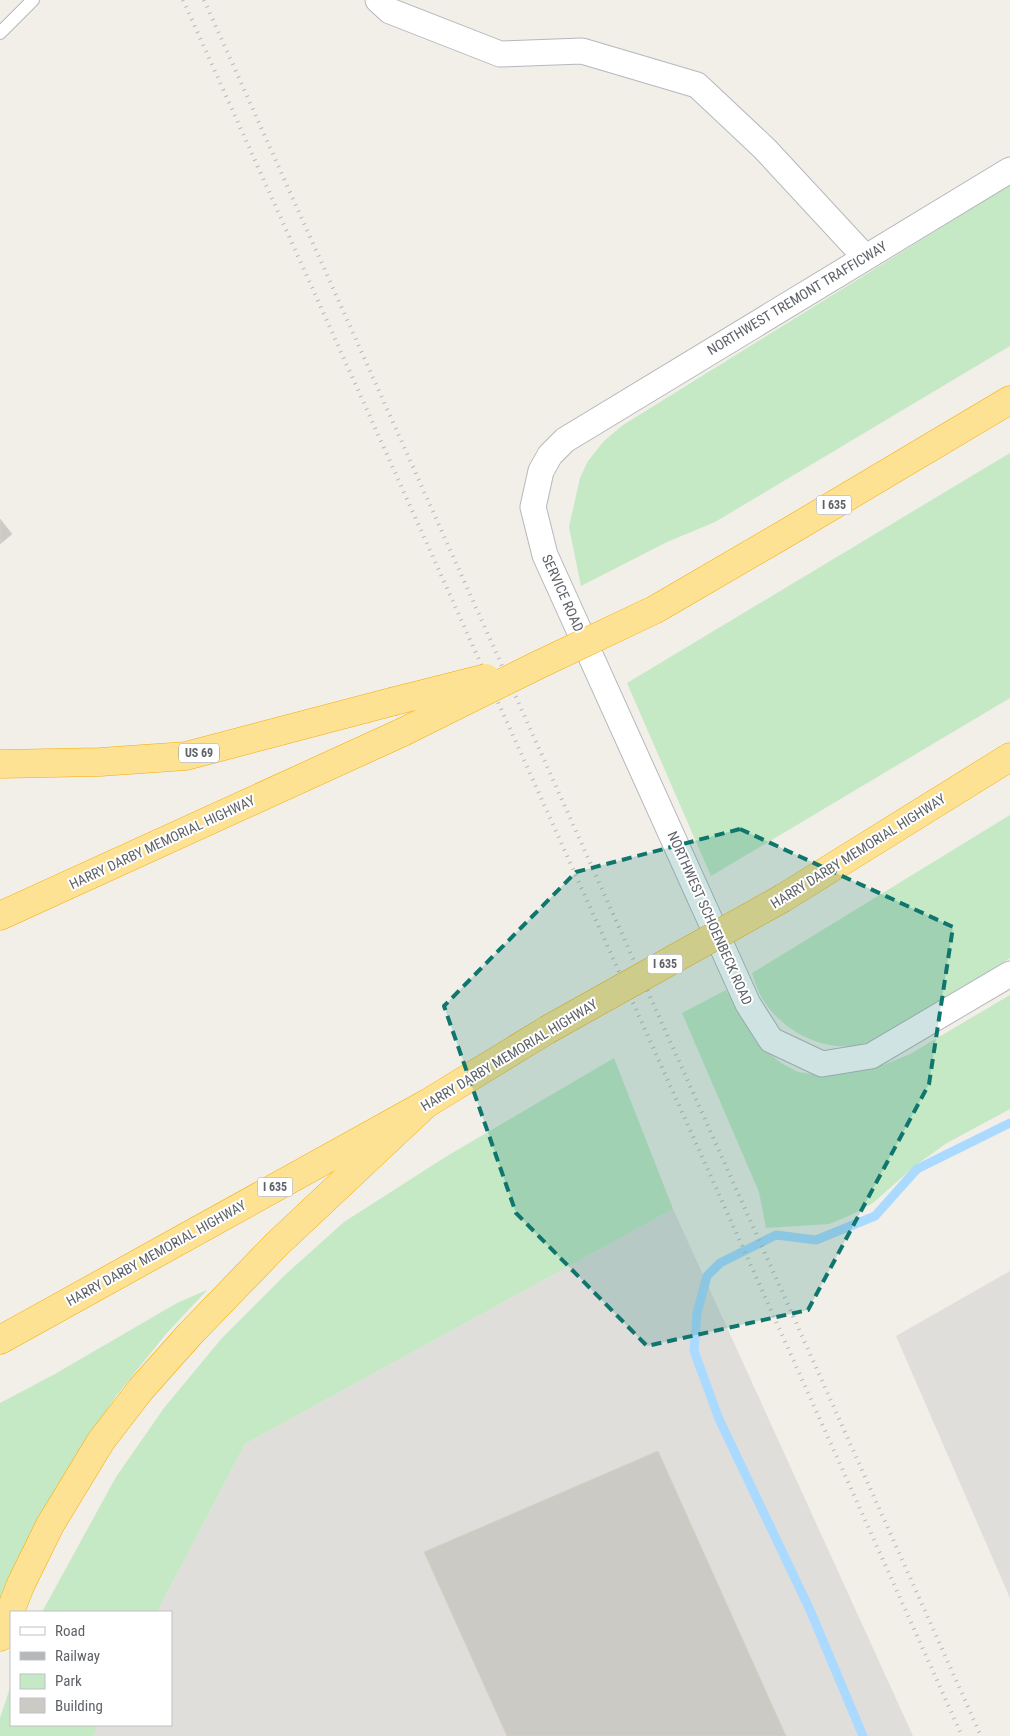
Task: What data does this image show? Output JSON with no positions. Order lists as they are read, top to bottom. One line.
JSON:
{"streets":{"highway":["I 635","US 69","HARRY DARBY MEMORIAL HIGHWAY"],"street":["NORTHWEST TREMONT TRAFFICWAY","SERVICE ROAD","NORTHWEST SCHOENBECK ROAD"]},"crossings":[["NORTHWEST TREMONT TRAFFICWAY","SERVICE ROAD"],["SERVICE ROAD","NORTHWEST SCHOENBECK ROAD"],["US 69","HARRY DARBY MEMORIAL HIGHWAY"]],"legend":["Road","Railway","Park","Building"]}
